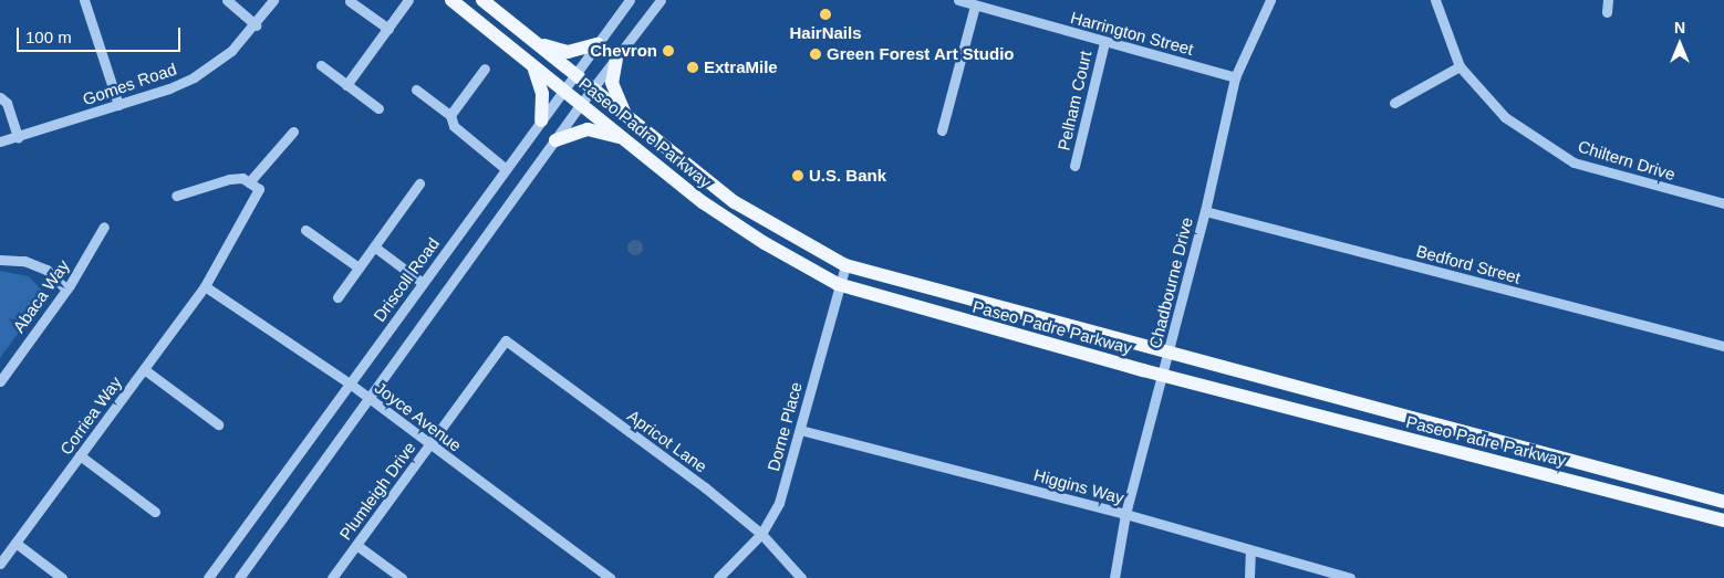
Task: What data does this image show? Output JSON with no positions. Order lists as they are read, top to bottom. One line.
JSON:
{"streets":{"main road":["Paseo Padre Parkway"],"street":["Harrington Street","Gomes Road","Pelham Court","Chiltern Drive","Bedford Street","Driscoll Road","Chadbourne Drive","Abaca Way","Corriea Way","Joyce Avenue","Dorne Place","Apricot Lane","Higgins Way","Plumleigh Drive"]},"crossings":[["Harrington Street","Pelham Court"],["Harrington Street","Chadbourne Drive"],["Paseo Padre Parkway","Driscoll Road"],["Paseo Padre Parkway","Chadbourne Drive"],["Paseo Padre Parkway","Dorne Place"],["Bedford Street","Chadbourne Drive"],["Driscoll Road","Joyce Avenue"],["Chadbourne Drive","Higgins Way"],["Corriea Way","Joyce Avenue"],["Joyce Avenue","Plumleigh Drive"],["Dorne Place","Apricot Lane"],["Dorne Place","Higgins Way"],["Apricot Lane","Plumleigh Drive"]],"places":["HairNails","Chevron","Green Forest Art Studio","ExtraMile","U.S. Bank"],"scale_bar":"100 m","north":"top"}
